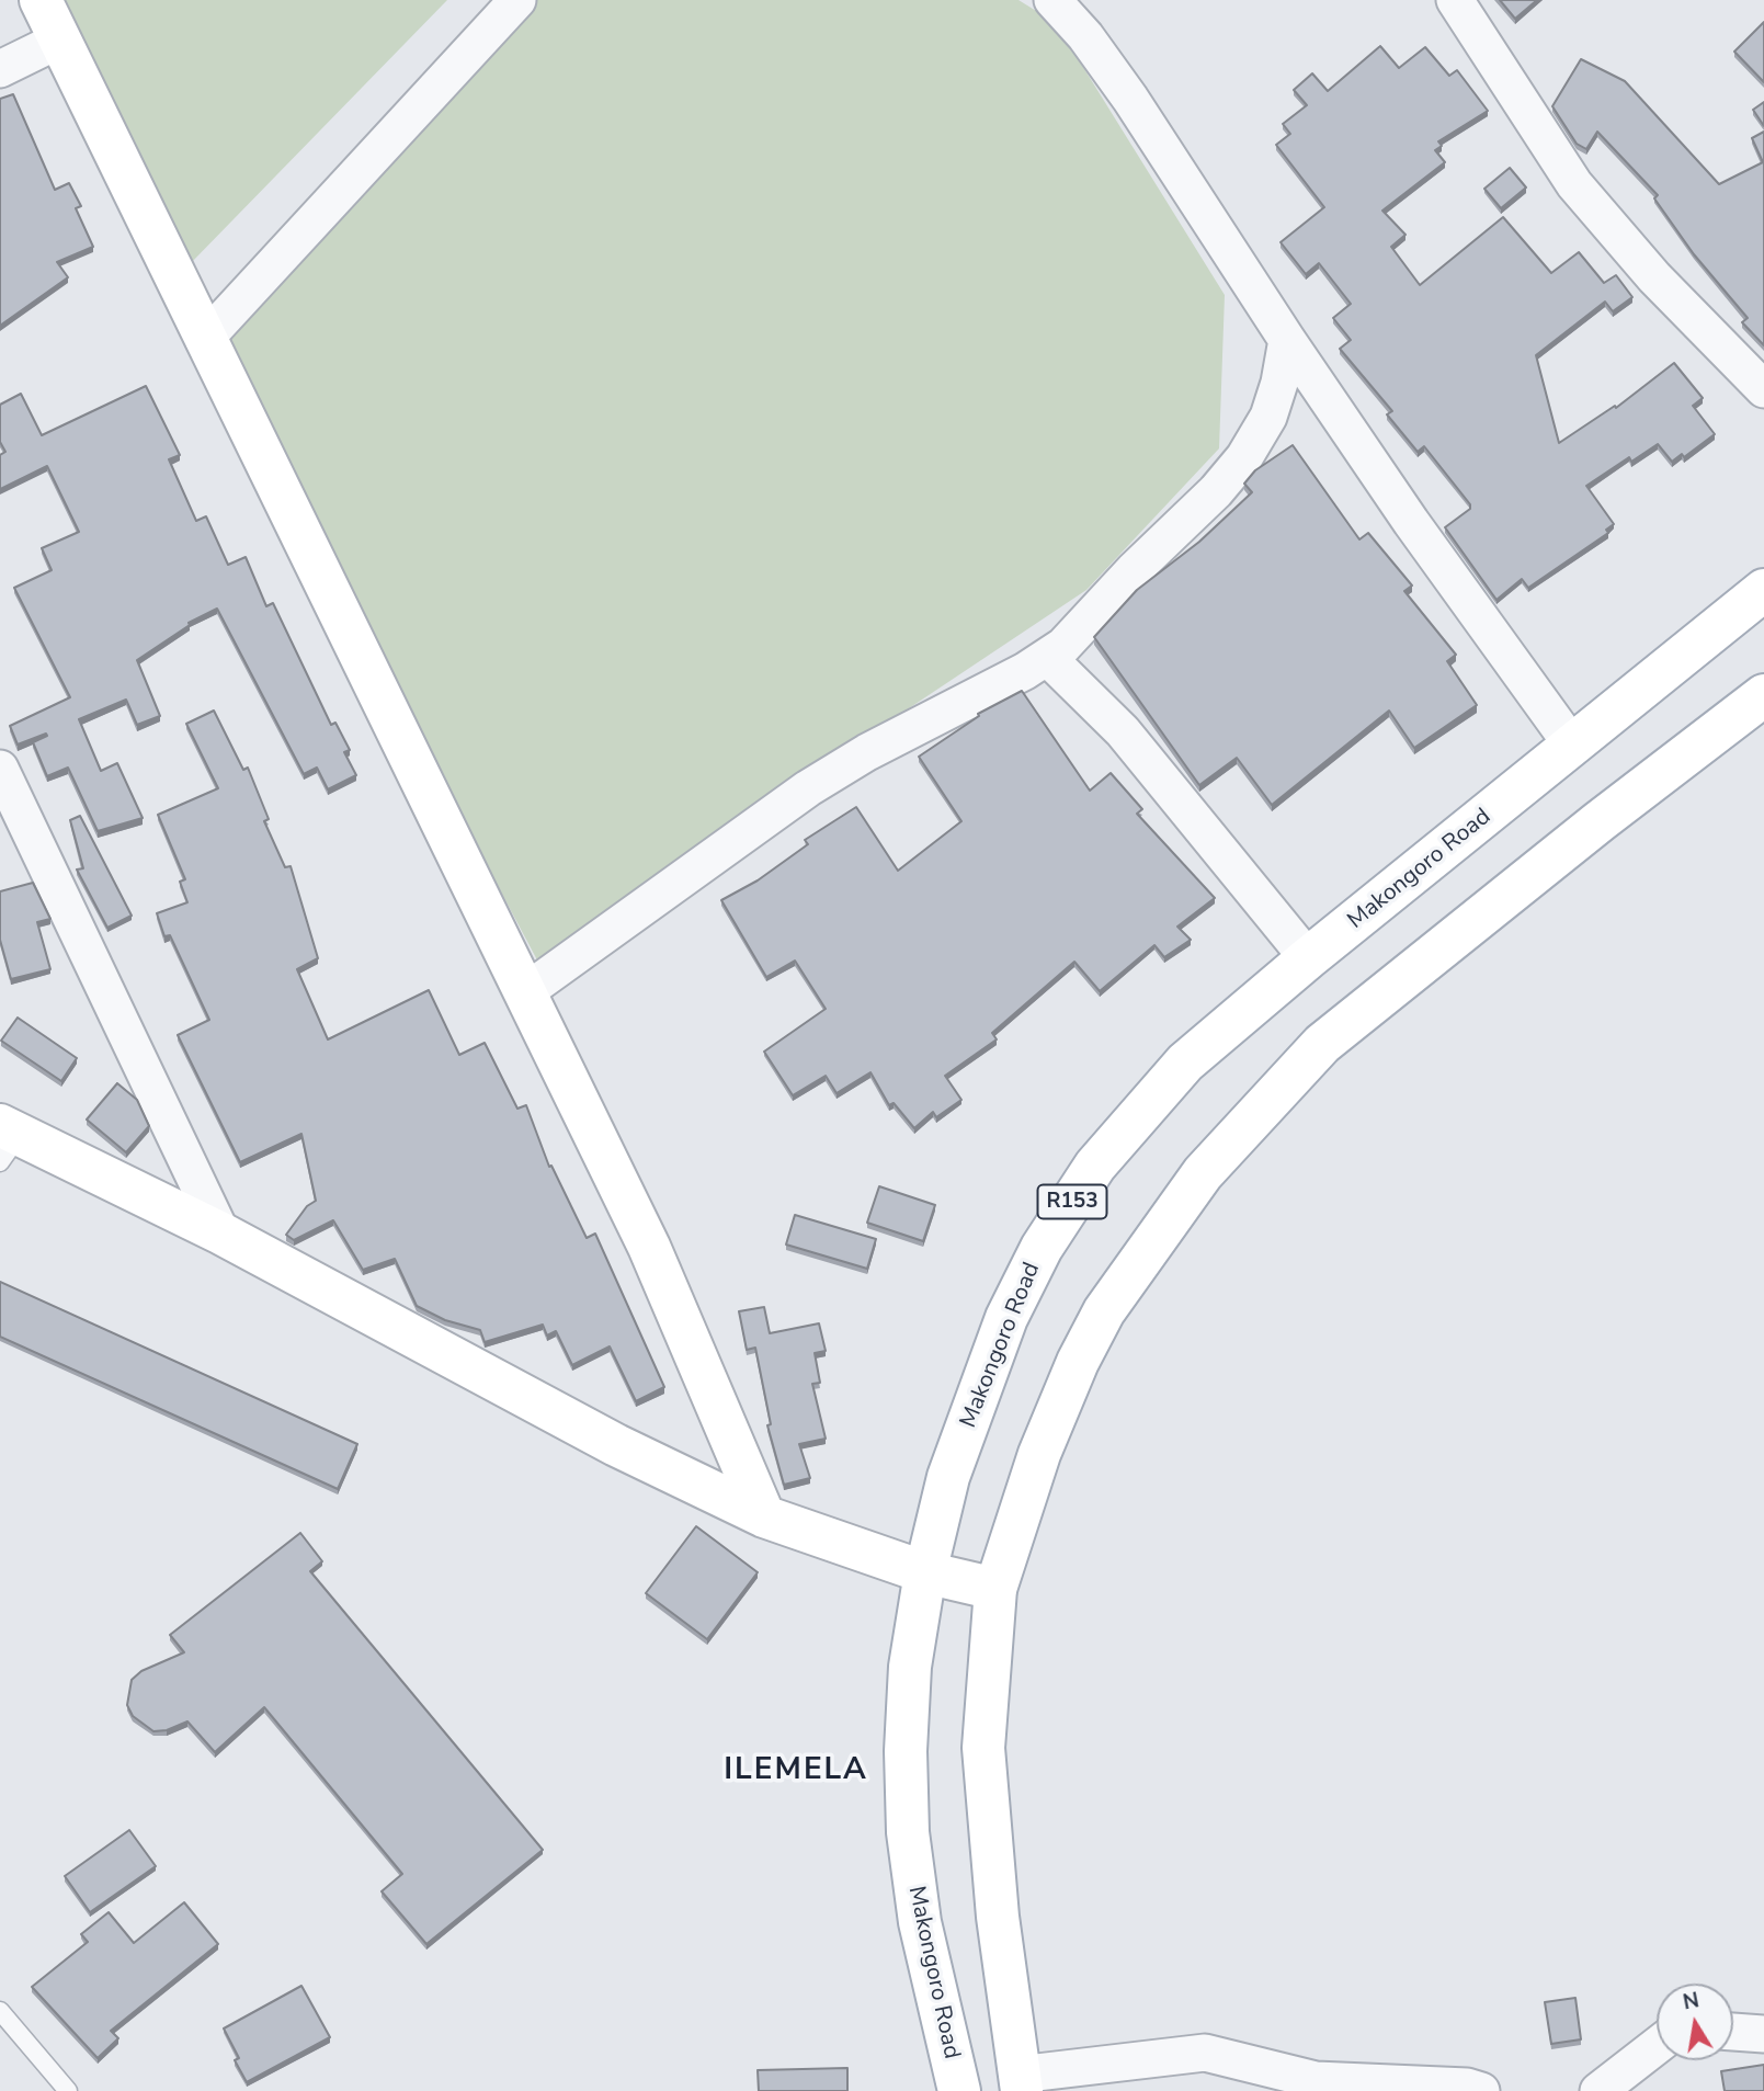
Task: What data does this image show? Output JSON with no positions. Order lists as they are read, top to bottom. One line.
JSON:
{"streets":{"main road":["Makongoro Road","R153"]},"districts":["ILEMELA"],"north":"top"}
